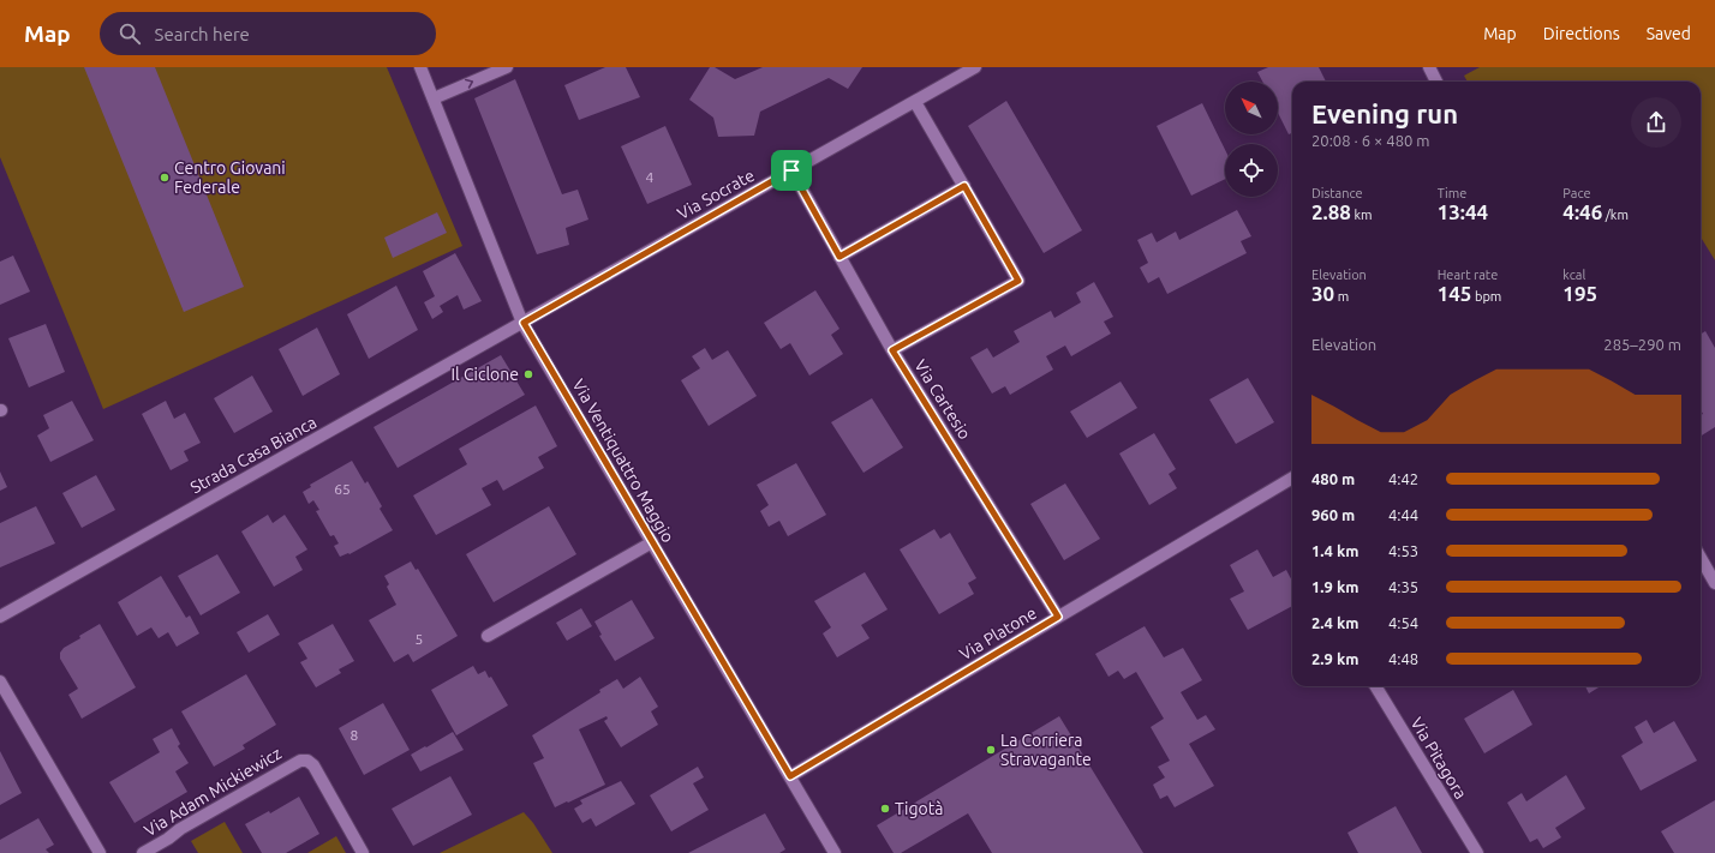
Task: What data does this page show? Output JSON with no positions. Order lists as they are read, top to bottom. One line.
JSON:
{"streets":{"street":["Via Socrate","Via Cartesio","Strada Casa Bianca","Via Ventiquattro Maggio","Via Platone","Via Pitagora","Via Adam Mickiewicz"]},"crossings":[["Via Socrate","Via Cartesio"],["Via Socrate","Strada Casa Bianca"],["Via Socrate","Via Ventiquattro Maggio"],["Via Cartesio","Via Platone"],["Strada Casa Bianca","Via Ventiquattro Maggio"],["Via Ventiquattro Maggio","Via Platone"]],"places":["Centro Giovani Federale","Il Ciclone","La Corriera Stravagante","Tigotà"],"house_numbers":["4","65","5","8"],"north":"top left","page":{"header":"Map","search":"Search here","nav":["Map","Directions","Saved"],"heading":["Evening run","20:08 · 6 × 480 m"],"stats":[["Distance","2.88 km"],["Time","13:44"],["Pace","4:46 /km"],["Elevation","30 m"],["Heart rate","145 bpm"],["kcal","195"]],"chart":["Elevation","285–290 m"],"list":[{"name":"480 m","note":"4:42"},{"name":"960 m","note":"4:44"},{"name":"1.4 km","note":"4:53"},{"name":"1.9 km","note":"4:35"},{"name":"2.4 km","note":"4:54"},{"name":"2.9 km","note":"4:48"}]}}
